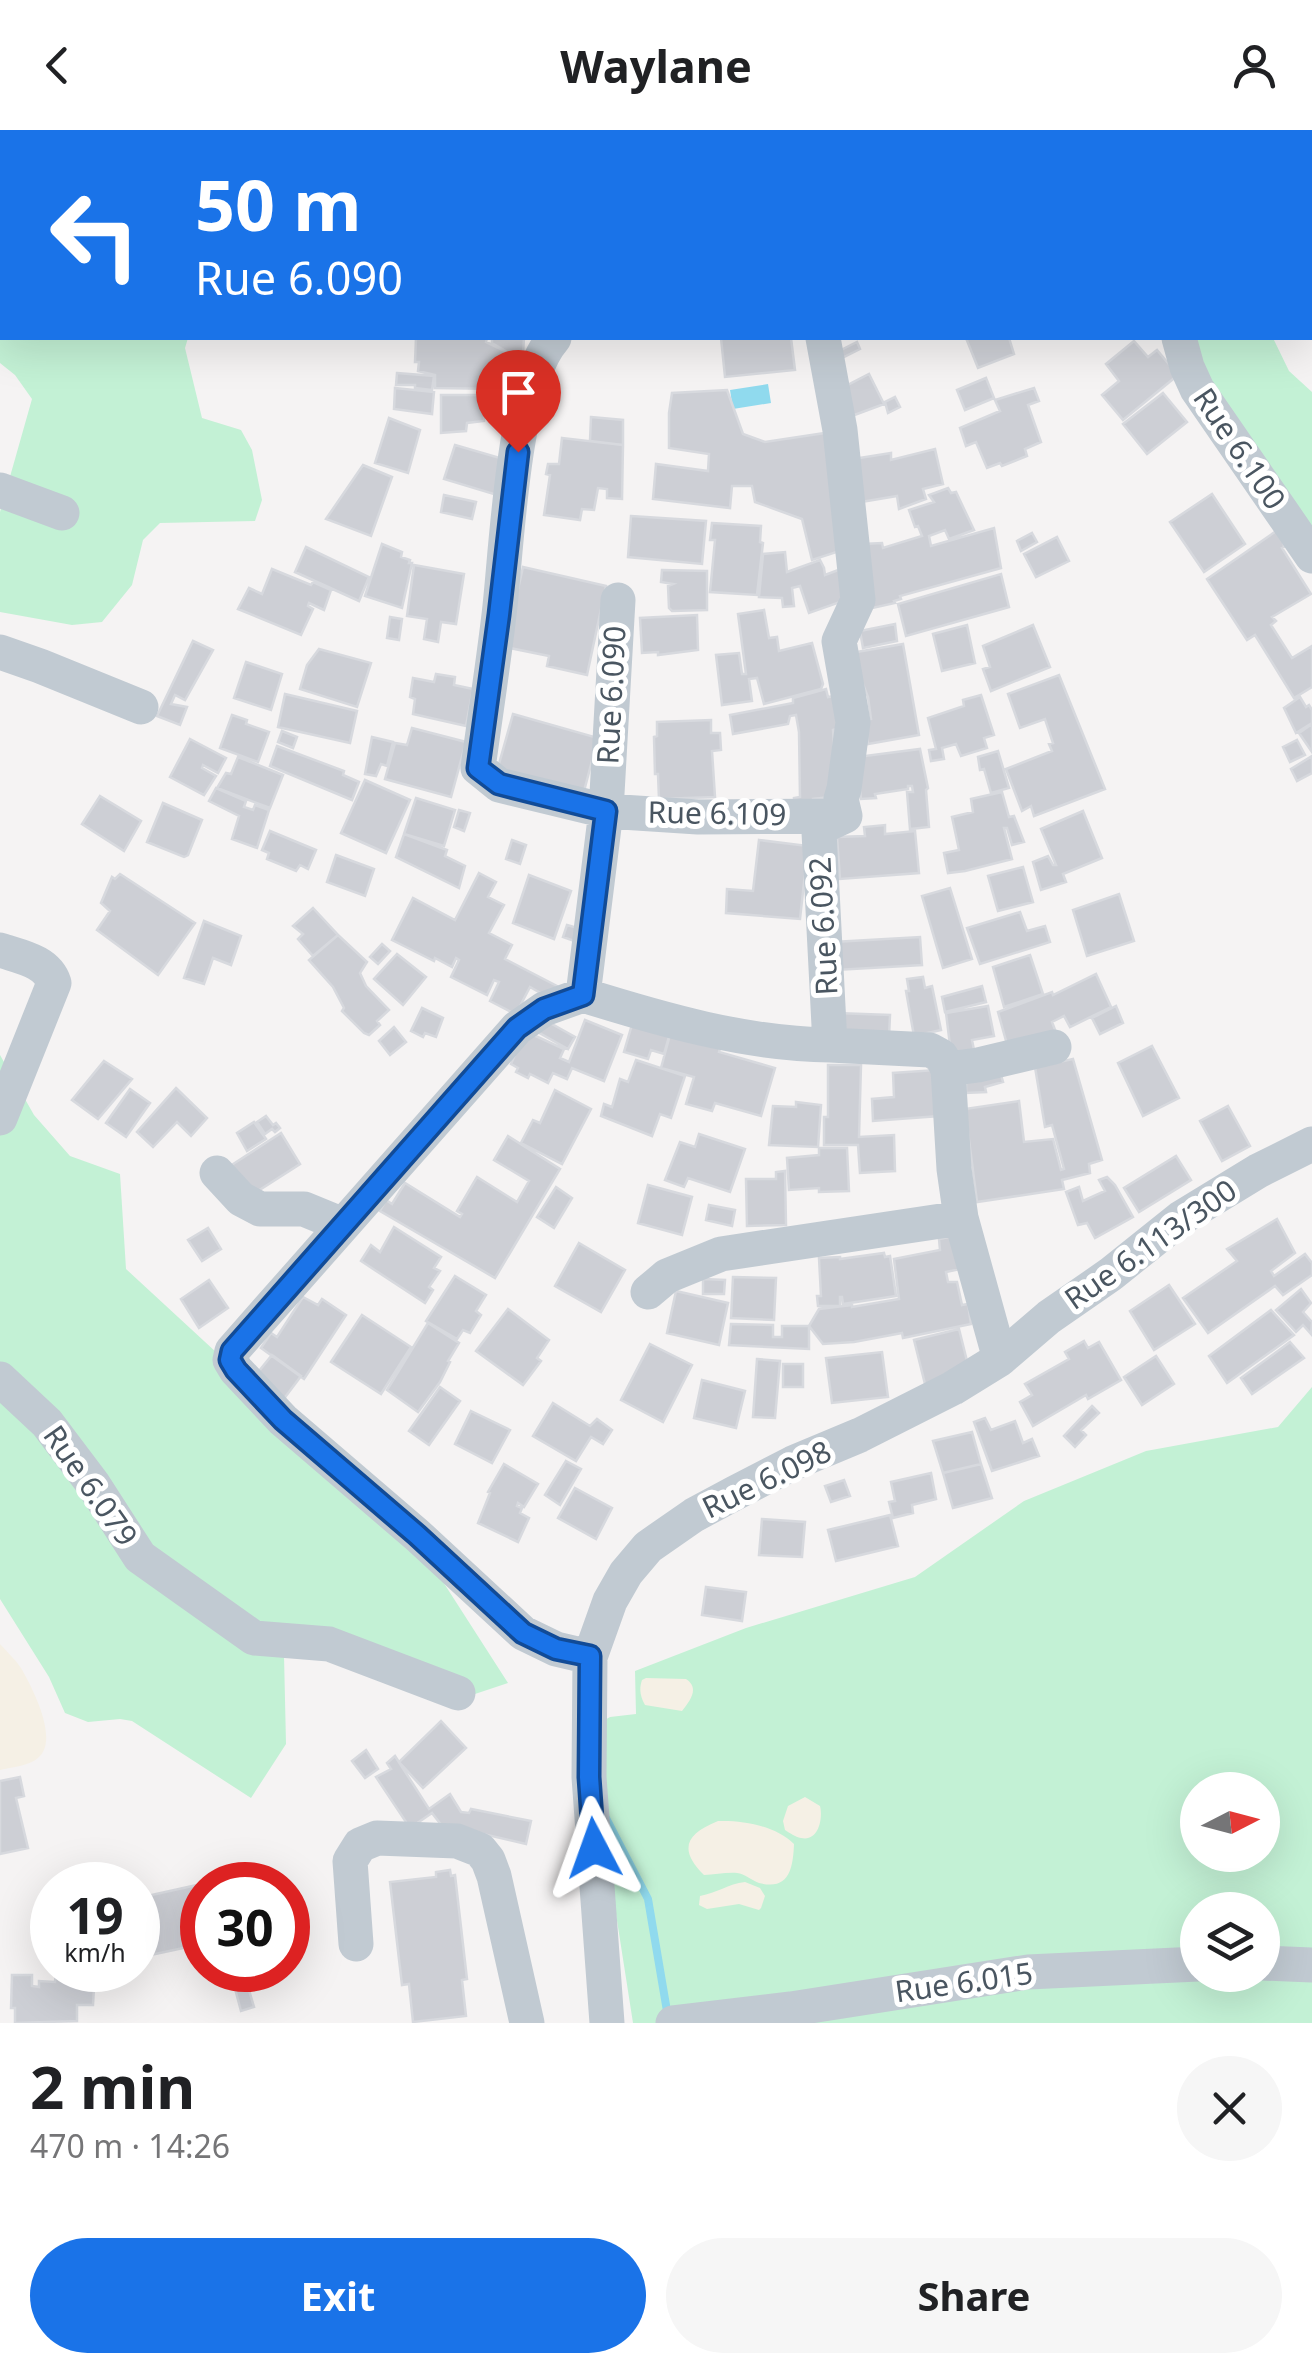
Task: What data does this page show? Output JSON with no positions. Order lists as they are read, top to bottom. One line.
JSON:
{"streets":{"street":["Rue 6.100","Rue 6.090","Rue 6.109","Rue 6.092","Rue 6.113/300","Rue 6.098","Rue 6.079","Rue 6.015"]},"crossings":[["Rue 6.090","Rue 6.109"],["Rue 6.109","Rue 6.092"],["Rue 6.113/300","Rue 6.098"]],"north":"right","page":{"header":"Waylane","turn":["50 m","Rue 6.090"],"speed":"19 km/h","limit":"30","heading":["2 min","470 m · 14:26"],"buttons":["Exit","Share"]}}
